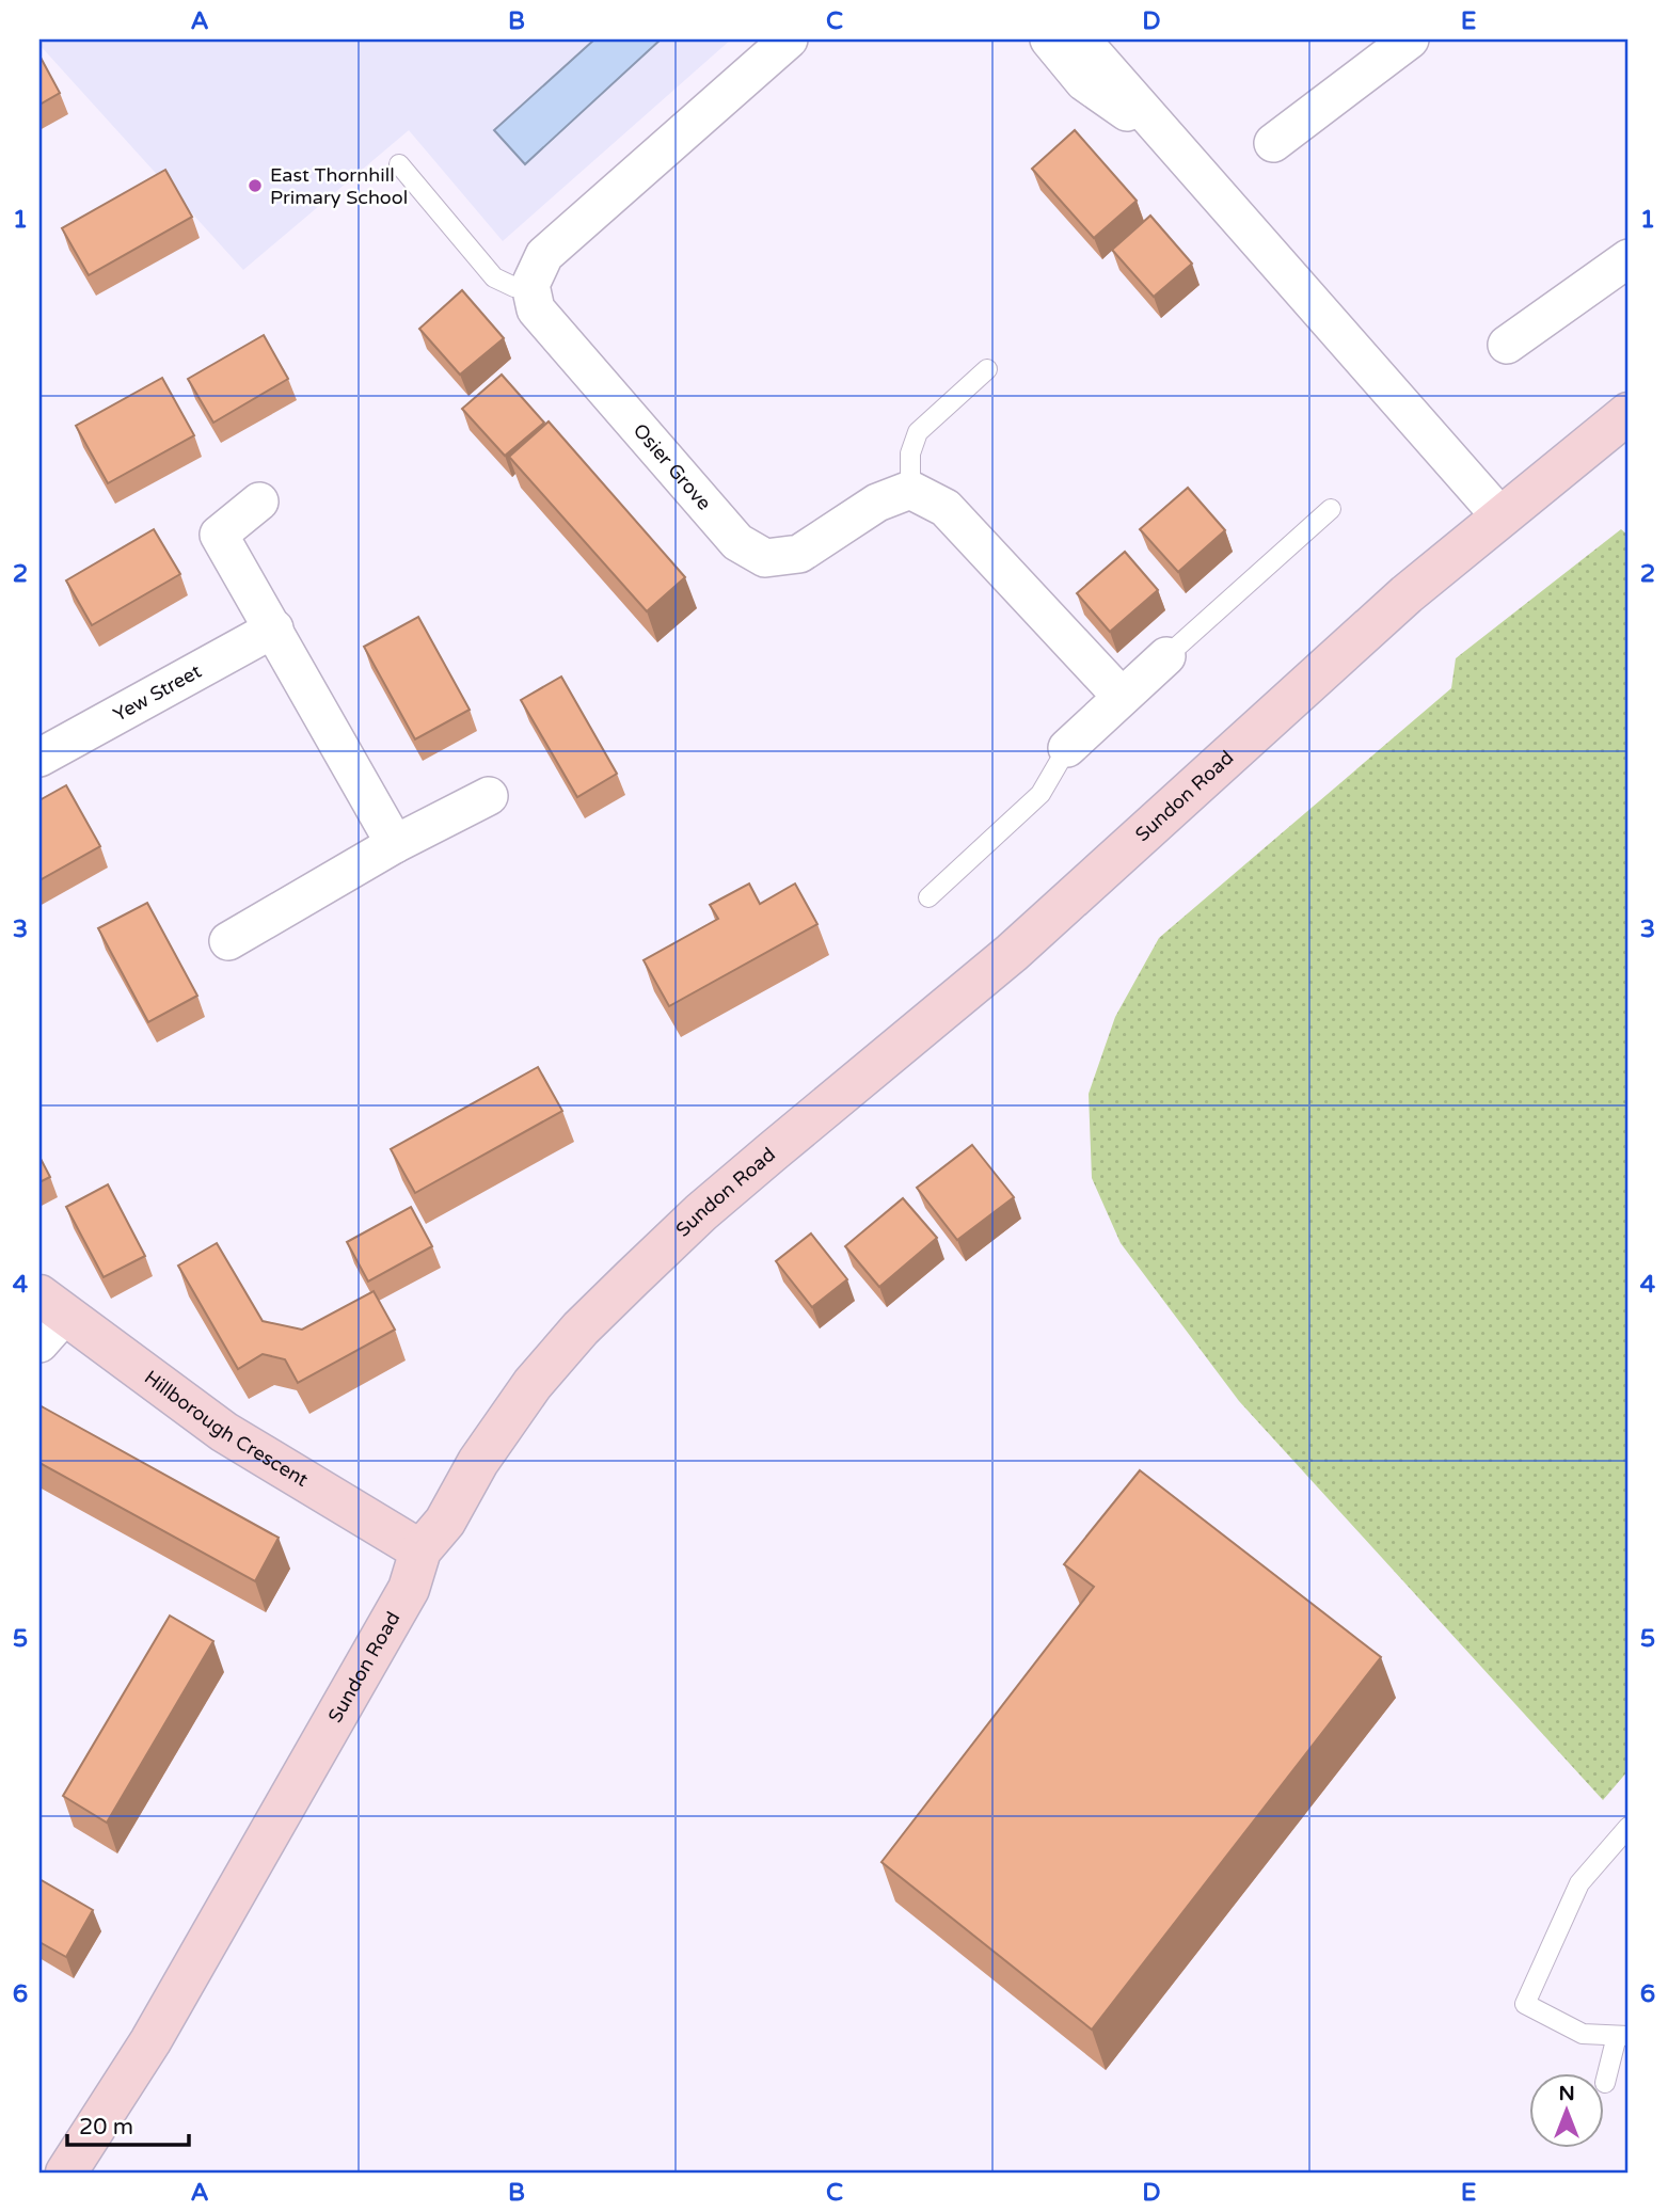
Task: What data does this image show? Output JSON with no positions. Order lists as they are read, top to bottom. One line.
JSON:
{"streets":{"street":["Osier Grove","Yew Street","Sundon Road","Hillborough Crescent"]},"crossings":[["Sundon Road","Hillborough Crescent"]],"places":["East Thornhill Primary School"],"scale_bar":"20 m","north":"top","grid":{"columns":["A","B","C","D","E"],"rows":["1","2","3","4","5","6"]}}
